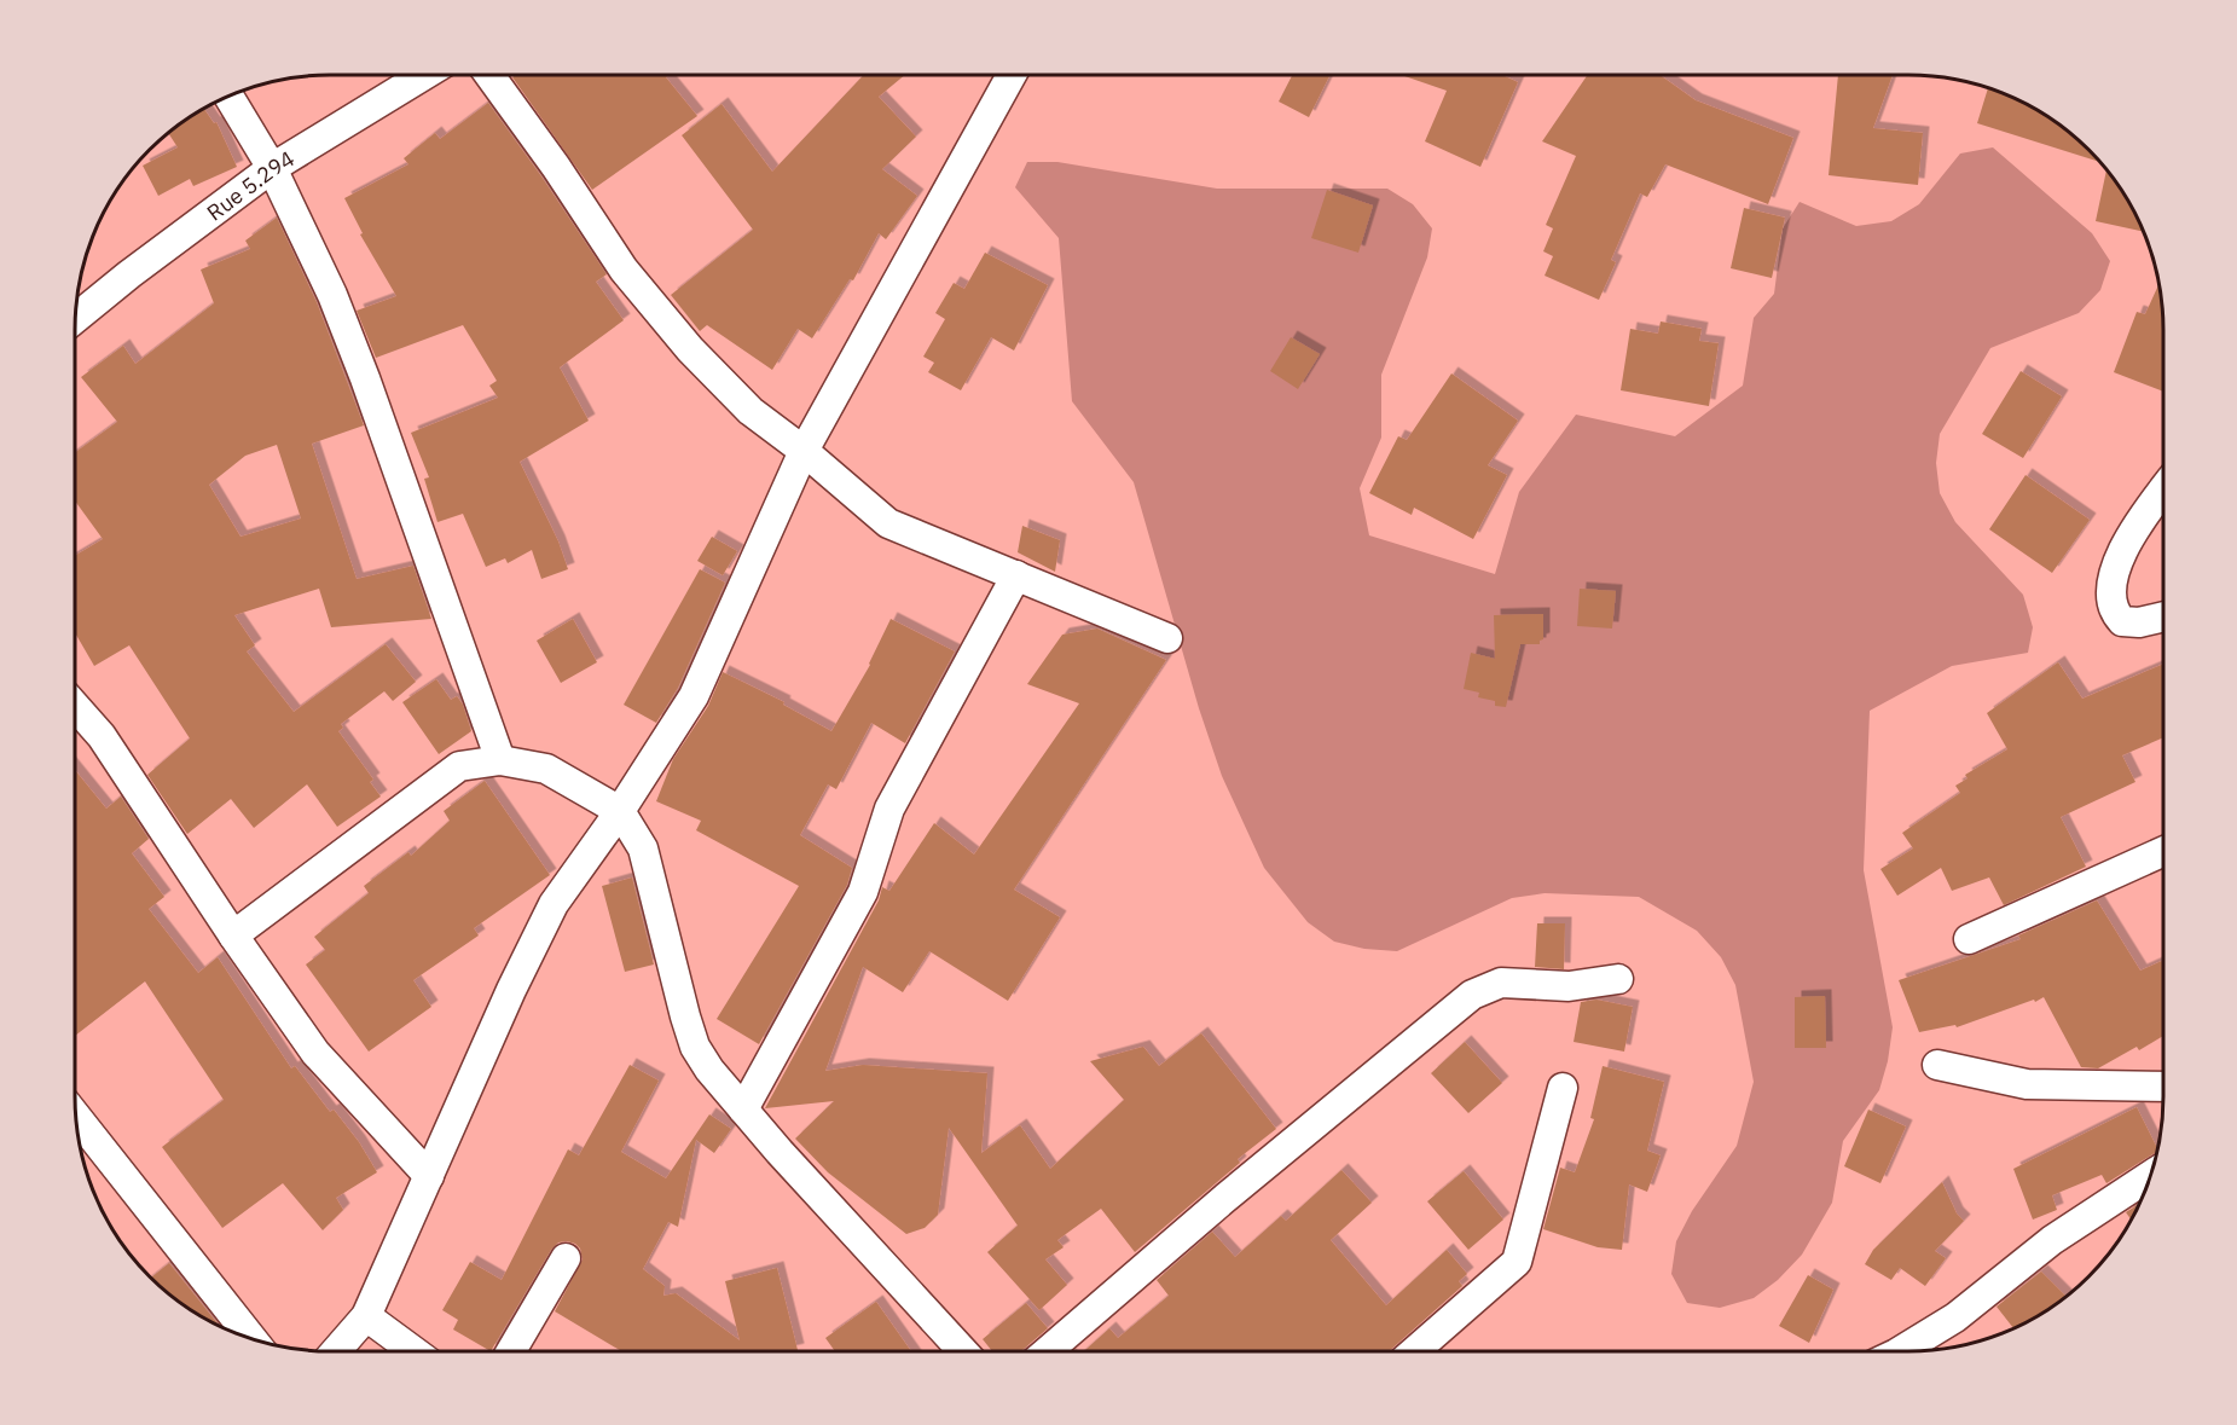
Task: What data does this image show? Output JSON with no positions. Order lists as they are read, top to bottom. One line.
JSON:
{"streets":{"street":["Rue 5.294"]}}
